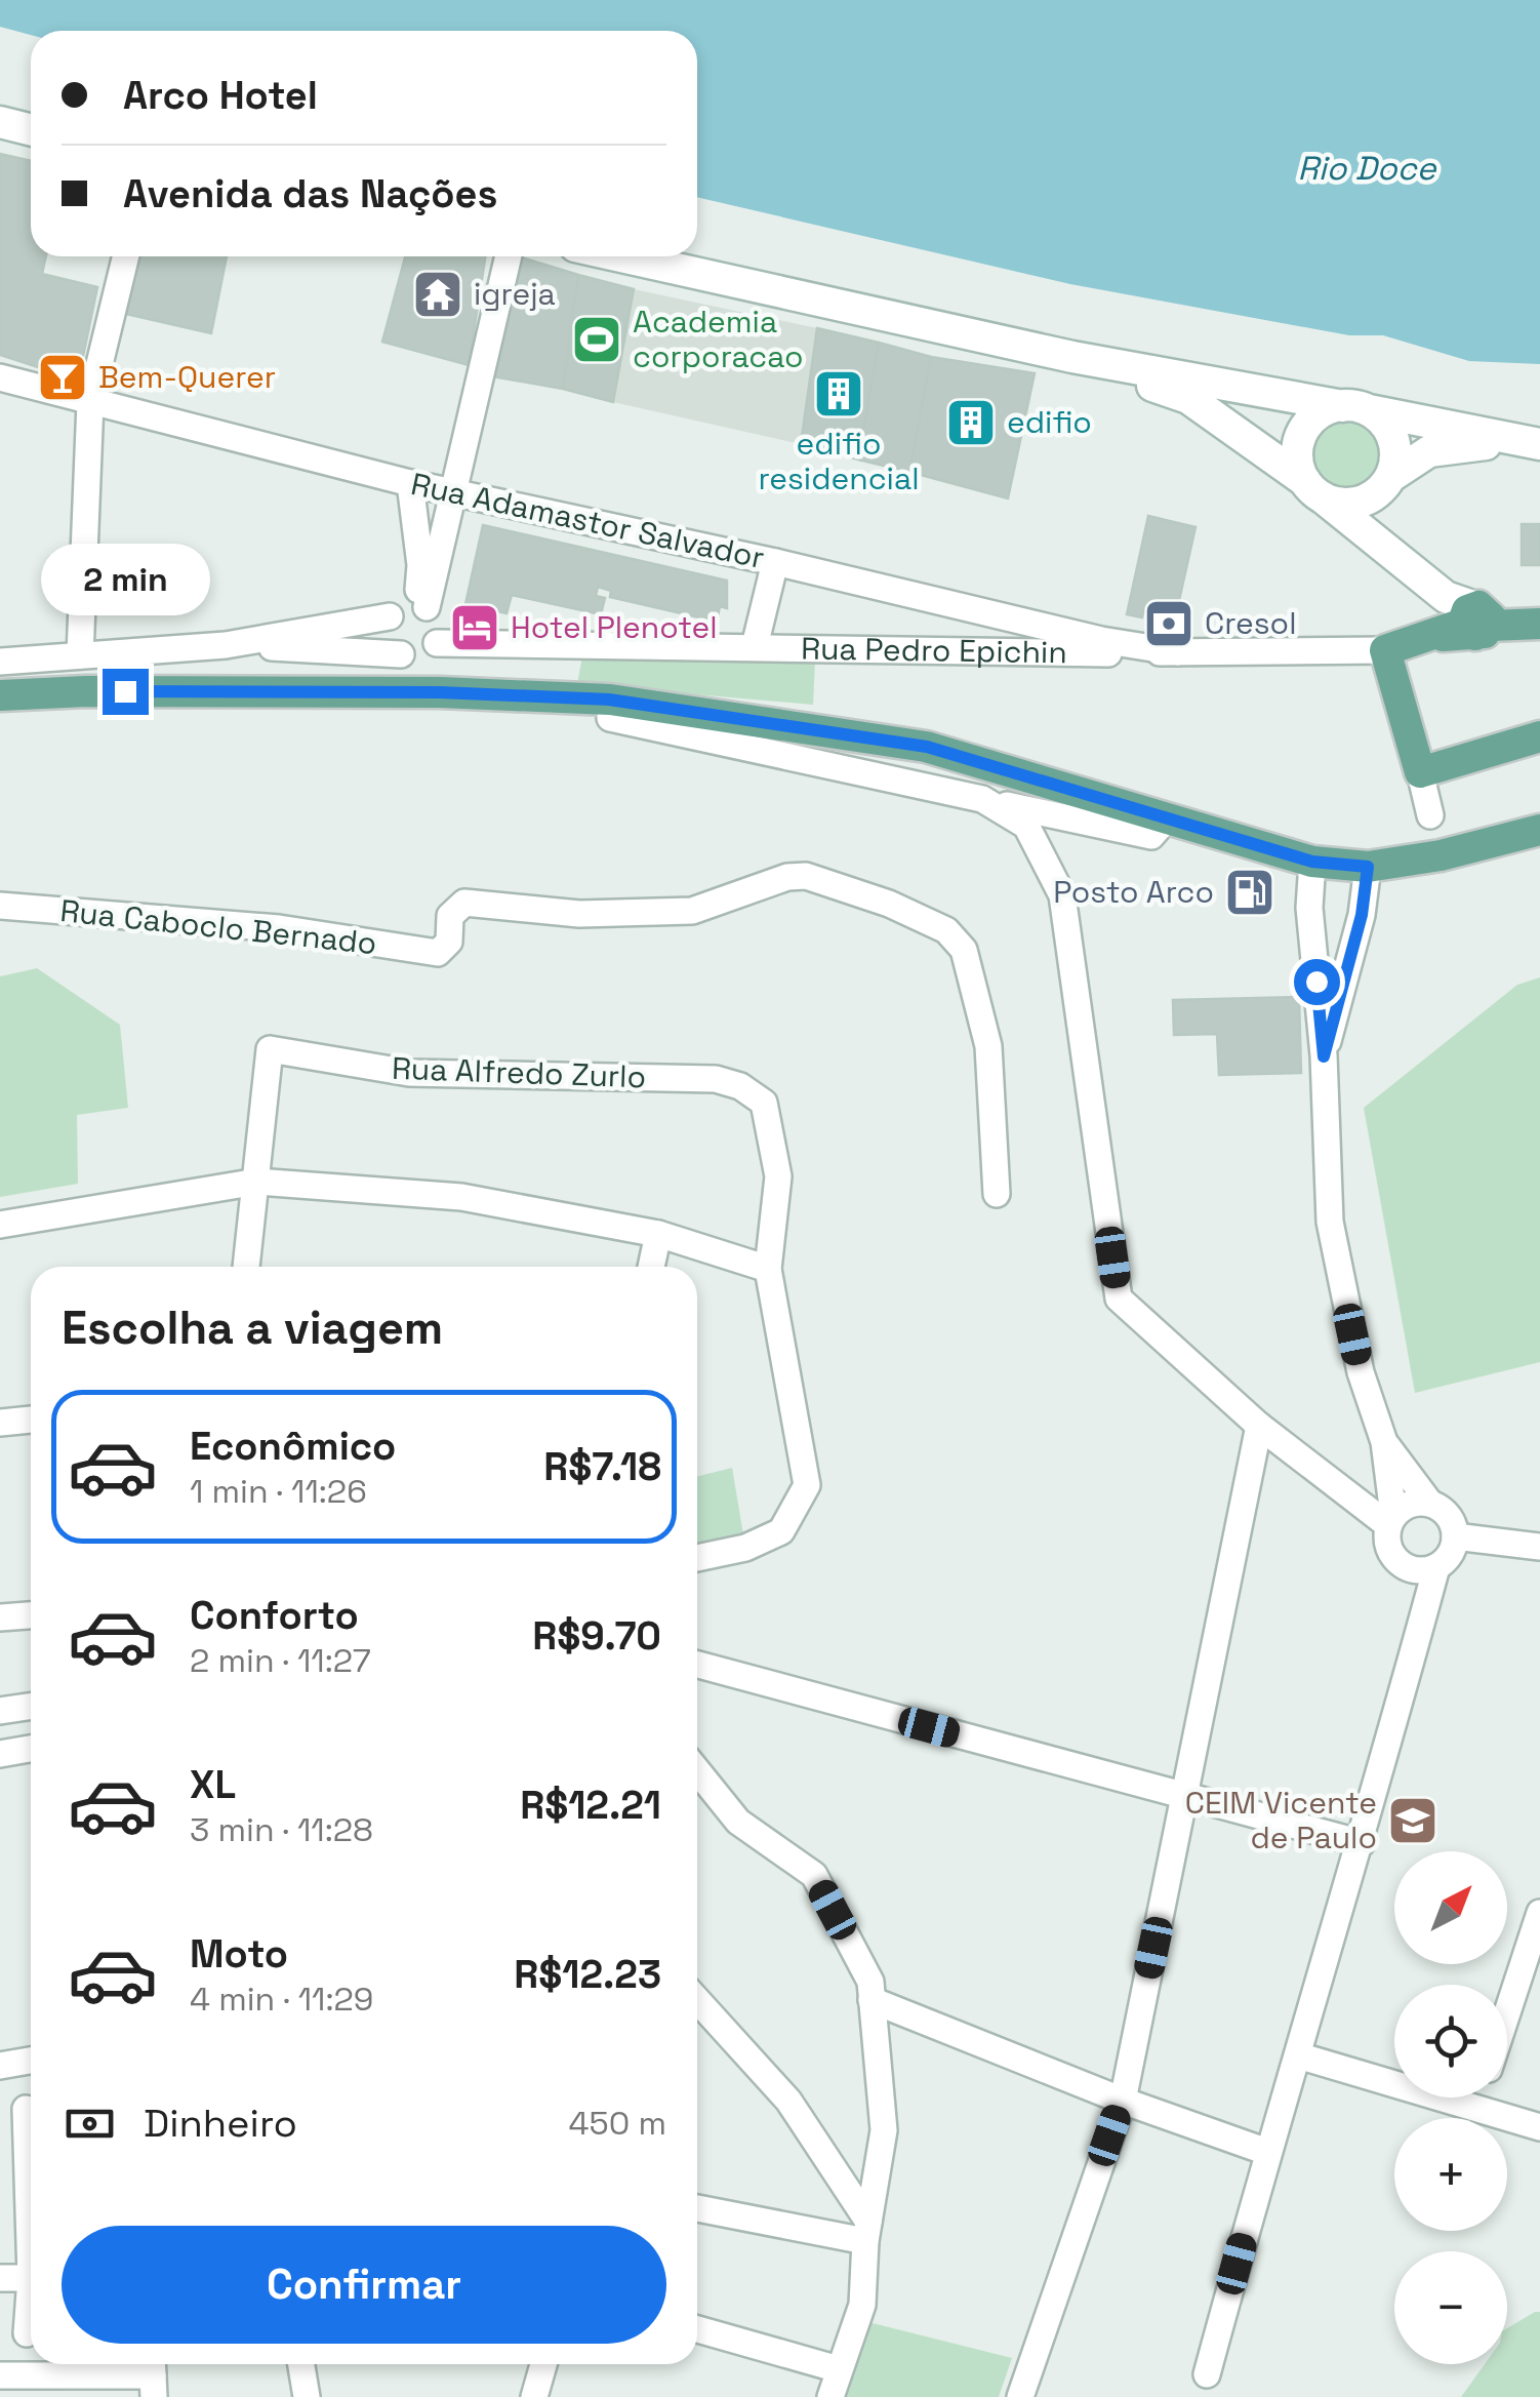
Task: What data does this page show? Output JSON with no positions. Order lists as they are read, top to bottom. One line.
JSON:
{"streets":{"main road":["Rua Pedro Epichin"],"street":["Rua Adamastor Salvador","Rua Caboclo Bernado","Rua Alfredo Zurlo"]},"crossings":[["Rua Adamastor Salvador","Rua Pedro Epichin"]],"water":["Rio Doce"],"places":{"temple":["igreja"],"sports":["Academia corporacao"],"bar":["Bem-Querer"],"building":["edifio residencial","edifio"],"bank":["Cresol"],"hotel":["Hotel Plenotel"],"fuel station":["Posto Arco"],"school or university":["CEIM Vicente de Paulo"]},"north":"top right","page":{"banner":["Arco Hotel","Avenida das Nações"],"bubble":"2 min","heading":"Escolha a viagem","list":[{"name":"Econômico","note":"1 min · 11:26","value":"R$7.18"},{"name":"Conforto","note":"2 min · 11:27","value":"R$9.70"},{"name":"XL","note":"3 min · 11:28","value":"R$12.21"},{"name":"Moto","note":"4 min · 11:29","value":"R$12.23"}],"map_buttons":["+","−"],"pay":["Dinheiro","450 m"],"buttons":"Confirmar"}}
